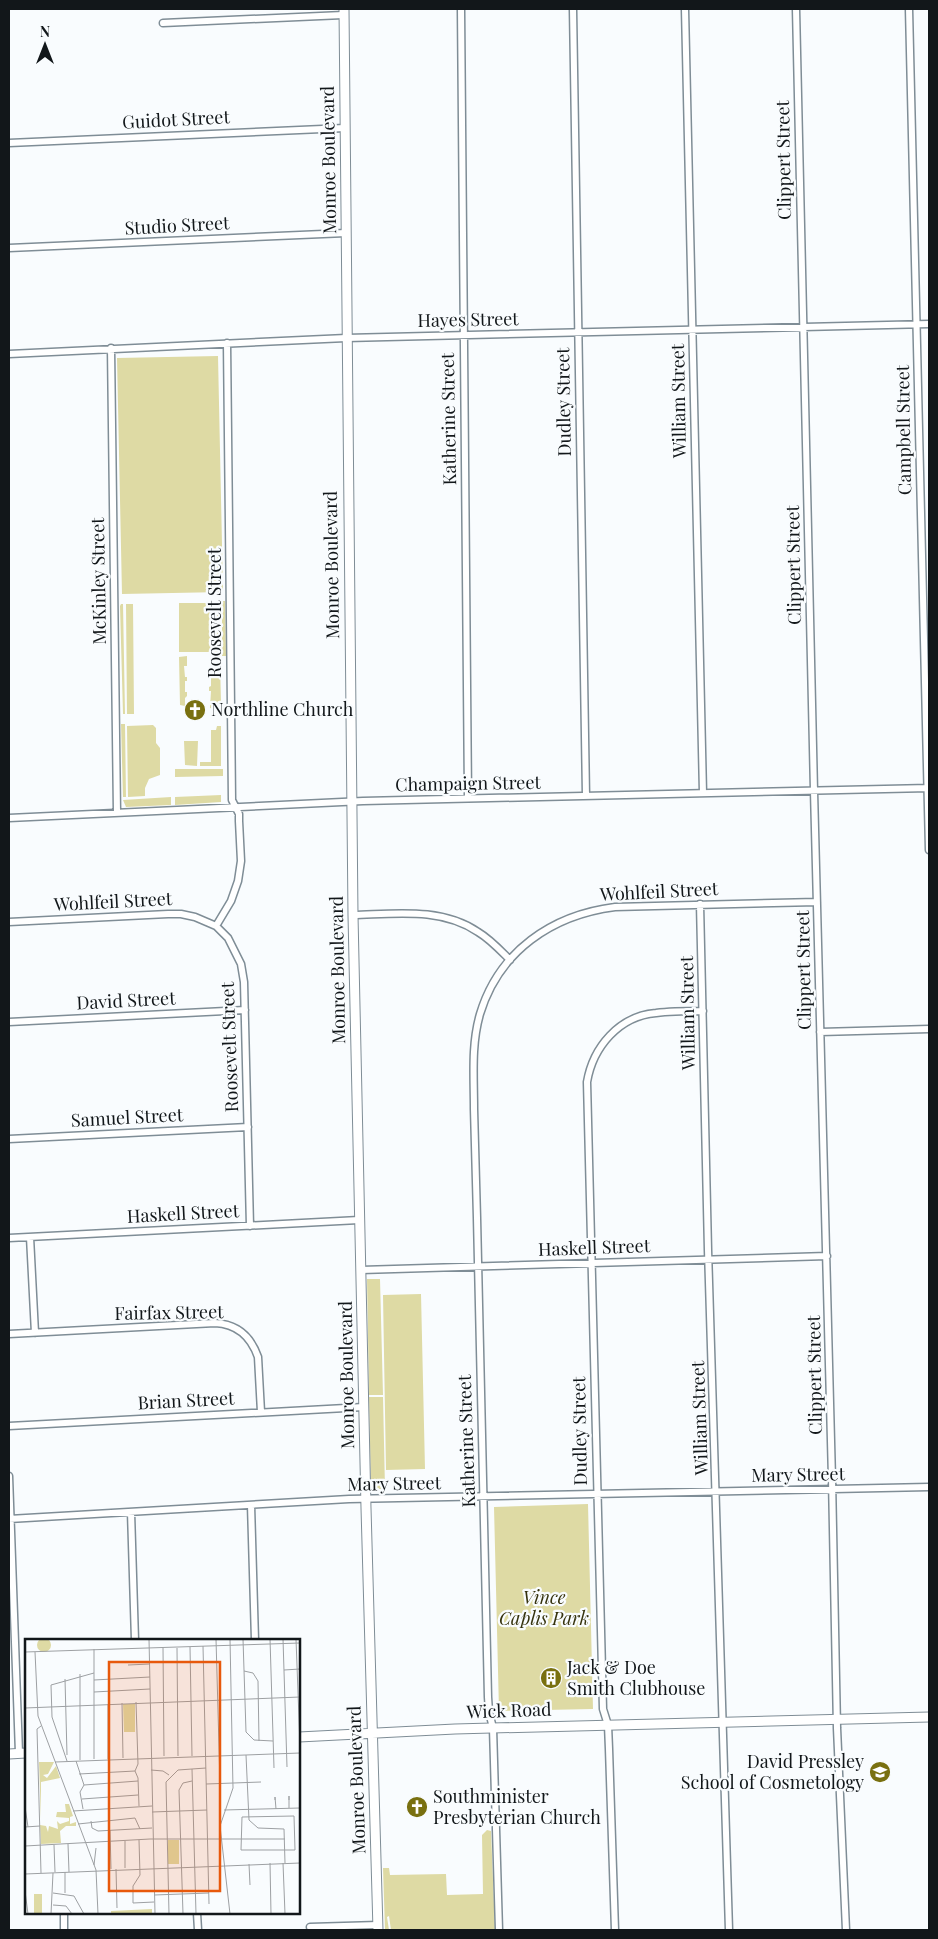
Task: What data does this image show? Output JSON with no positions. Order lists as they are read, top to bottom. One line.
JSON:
{"streets":{"street":["Guidot Street","Monroe Boulevard","Clippert Street","Studio Street","Hayes Street","William Street","Dudley Street","Katherine Street","Campbell Street","McKinley Street","Roosevelt Street","Champaign Street","Wohlfeil Street","David Street","Samuel Street","Haskell Street","Fairfax Street","Brian Street","Mary Street","Wick Road"]},"crossings":[["Guidot Street","Monroe Boulevard"],["Monroe Boulevard","Studio Street"],["Monroe Boulevard","Hayes Street"],["Monroe Boulevard","Champaign Street"],["Monroe Boulevard","Haskell Street"],["Monroe Boulevard","Brian Street"],["Monroe Boulevard","Mary Street"],["Monroe Boulevard","Wick Road"],["Clippert Street","Hayes Street"],["Clippert Street","Champaign Street"],["Clippert Street","Wohlfeil Street"],["Clippert Street","Haskell Street"],["Clippert Street","Mary Street"],["Clippert Street","Wick Road"],["Hayes Street","William Street"],["Hayes Street","Dudley Street"],["Hayes Street","Katherine Street"],["Hayes Street","Campbell Street"],["Hayes Street","McKinley Street"],["Hayes Street","Roosevelt Street"],["William Street","Dudley Street"],["William Street","Champaign Street"],["William Street","Wohlfeil Street"],["William Street","Haskell Street"],["William Street","Mary Street"],["William Street","Wick Road"],["Dudley Street","Champaign Street"],["Dudley Street","Haskell Street"],["Dudley Street","Mary Street"],["Dudley Street","Wick Road"],["Katherine Street","Champaign Street"],["Katherine Street","Wohlfeil Street"],["Katherine Street","Haskell Street"],["Katherine Street","Mary Street"],["Katherine Street","Wick Road"],["Campbell Street","Champaign Street"],["McKinley Street","Champaign Street"],["Roosevelt Street","Champaign Street"],["Roosevelt Street","Wohlfeil Street"],["Roosevelt Street","David Street"],["Roosevelt Street","Samuel Street"],["Roosevelt Street","Haskell Street"],["Fairfax Street","Brian Street"]],"parks":["Vince Caplis Park"],"places":{"church":["Northline Church","Southminister Presbyterian Church"],"building":["Jack & Doe Smith Clubhouse"],"school or university":["David Pressley School of Cosmetology"]},"north":"top"}
